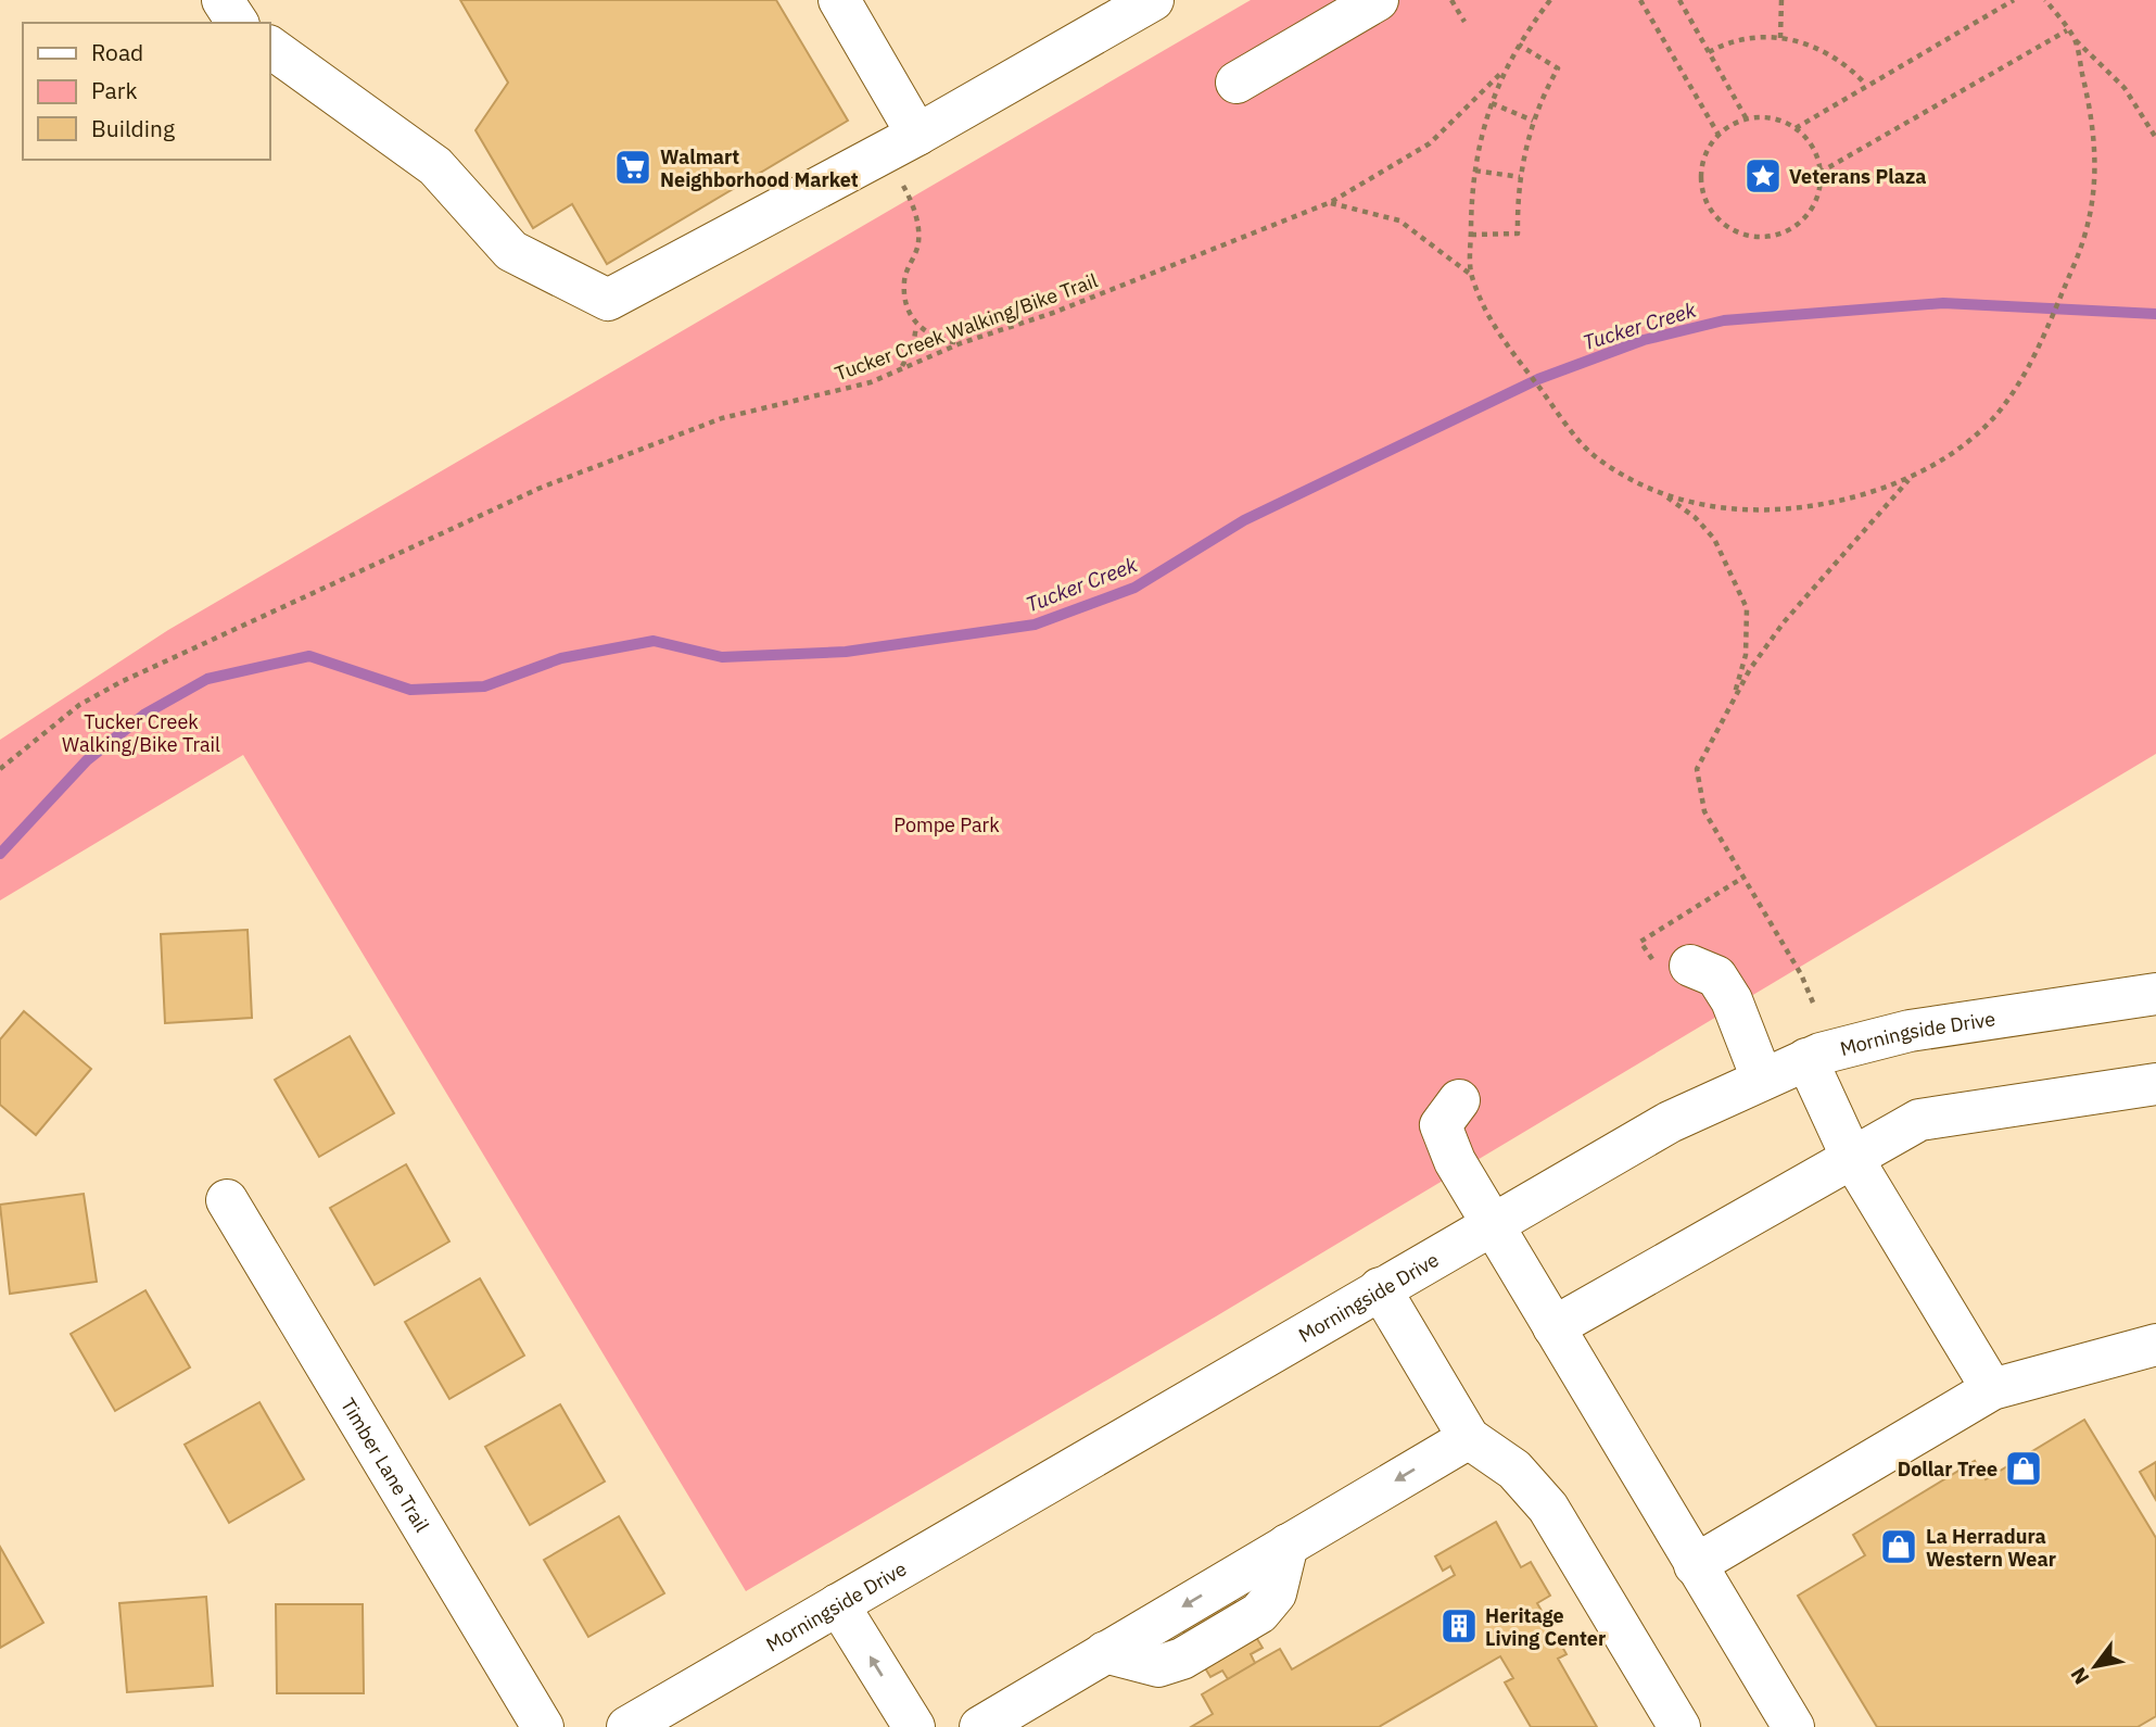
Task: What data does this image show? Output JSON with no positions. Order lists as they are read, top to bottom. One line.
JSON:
{"streets":{"street":["Morningside Drive","Timber Lane Trail"],"path":["Tucker Creek Walking/Bike Trail"]},"water":["Tucker Creek"],"parks":["Tucker Creek Walking/Bike Trail","Pompe Park"],"places":{"supermarket":["Walmart Neighborhood Market"],"place":["Veterans Plaza"],"shop":["Dollar Tree","La Herradura Western Wear"],"building":["Heritage Living Center"]},"legend":["Road","Park","Building"],"north":"bottom left"}
